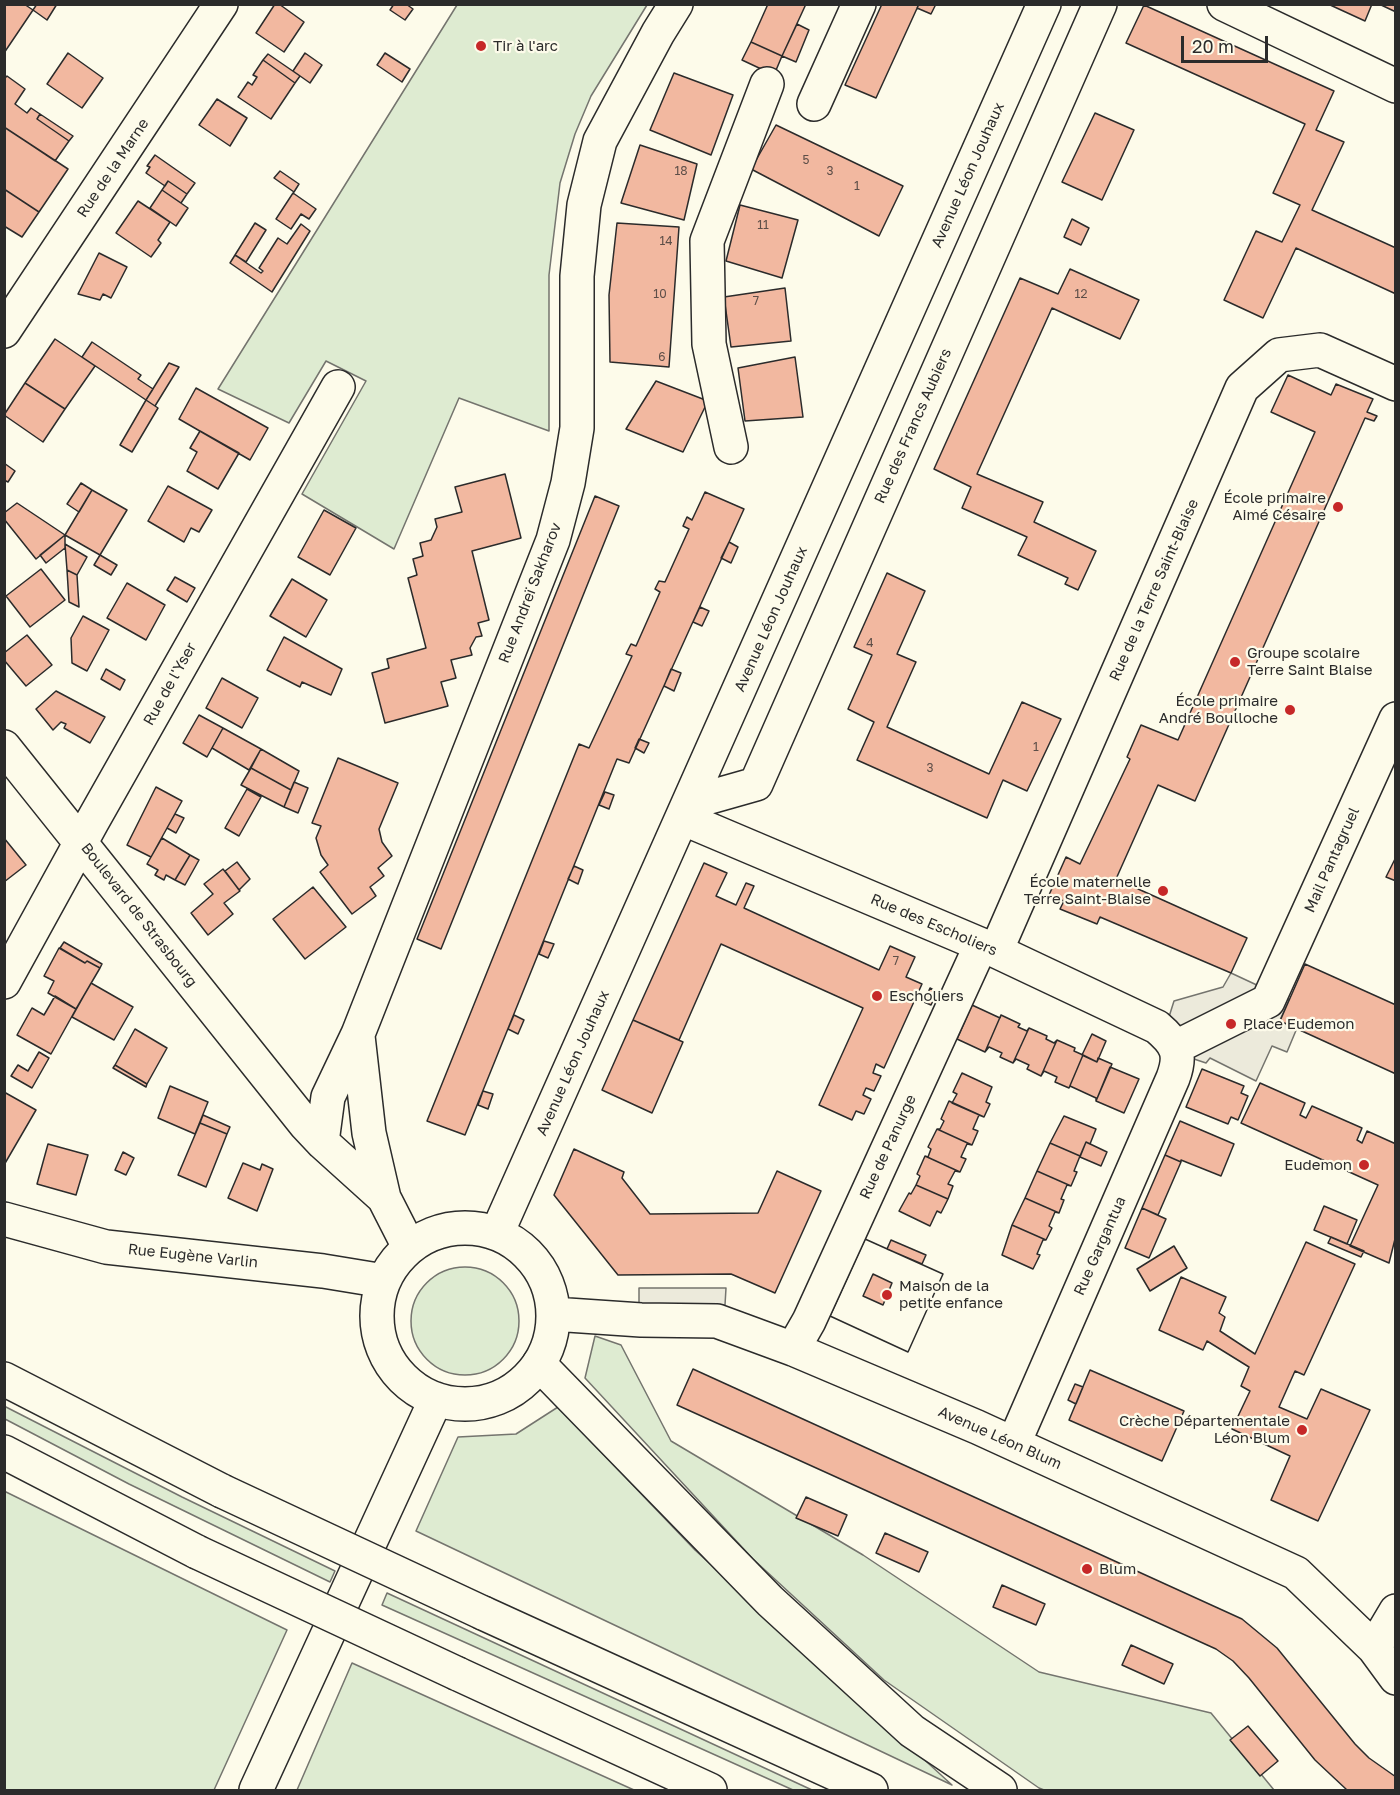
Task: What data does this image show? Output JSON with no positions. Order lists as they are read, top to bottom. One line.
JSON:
{"streets":{"main road":["Rue de la Marne","Avenue Léon Jouhaux","Rue des Francs Aubiers","Rue de la Terre Saint-Blaise","Rue Andreï Sakharov","Rue de l'Yser","Mail Pantagruel","Boulevard de Strasbourg","Rue des Escholiers","Rue de Panurge","Rue Gargantua","Rue Eugène Varlin","Avenue Léon Blum"]},"crossings":[["Avenue Léon Jouhaux","Rue des Francs Aubiers"],["Avenue Léon Jouhaux","Rue Andreï Sakharov"],["Avenue Léon Jouhaux","Rue des Escholiers"],["Avenue Léon Jouhaux","Rue Eugène Varlin"],["Avenue Léon Jouhaux","Avenue Léon Blum"],["Rue des Francs Aubiers","Rue des Escholiers"],["Rue de la Terre Saint-Blaise","Rue des Escholiers"],["Rue de la Terre Saint-Blaise","Rue de Panurge"],["Rue Andreï Sakharov","Boulevard de Strasbourg"],["Rue Andreï Sakharov","Rue Eugène Varlin"],["Rue Andreï Sakharov","Avenue Léon Blum"],["Rue de l'Yser","Boulevard de Strasbourg"],["Mail Pantagruel","Rue des Escholiers"],["Mail Pantagruel","Rue Gargantua"],["Rue des Escholiers","Rue de Panurge"],["Rue des Escholiers","Rue Gargantua"],["Rue de Panurge","Avenue Léon Blum"],["Rue Gargantua","Avenue Léon Blum"],["Rue Eugène Varlin","Avenue Léon Blum"]],"places":["Tir à l'arc","École primaire Aimé Césaire","Groupe scolaire Terre Saint Blaise","École primaire André Boulloche","École maternelle Terre Saint-Blaise","Escholiers","Place Eudemon","Eudemon","Maison de la petite enfance","Crèche Départementale Léon Blum","Blum"],"house_numbers":["5","18","3","1","11","14","10","12","7","6","4","1","3","7"],"scale_bar":"20 m"}
